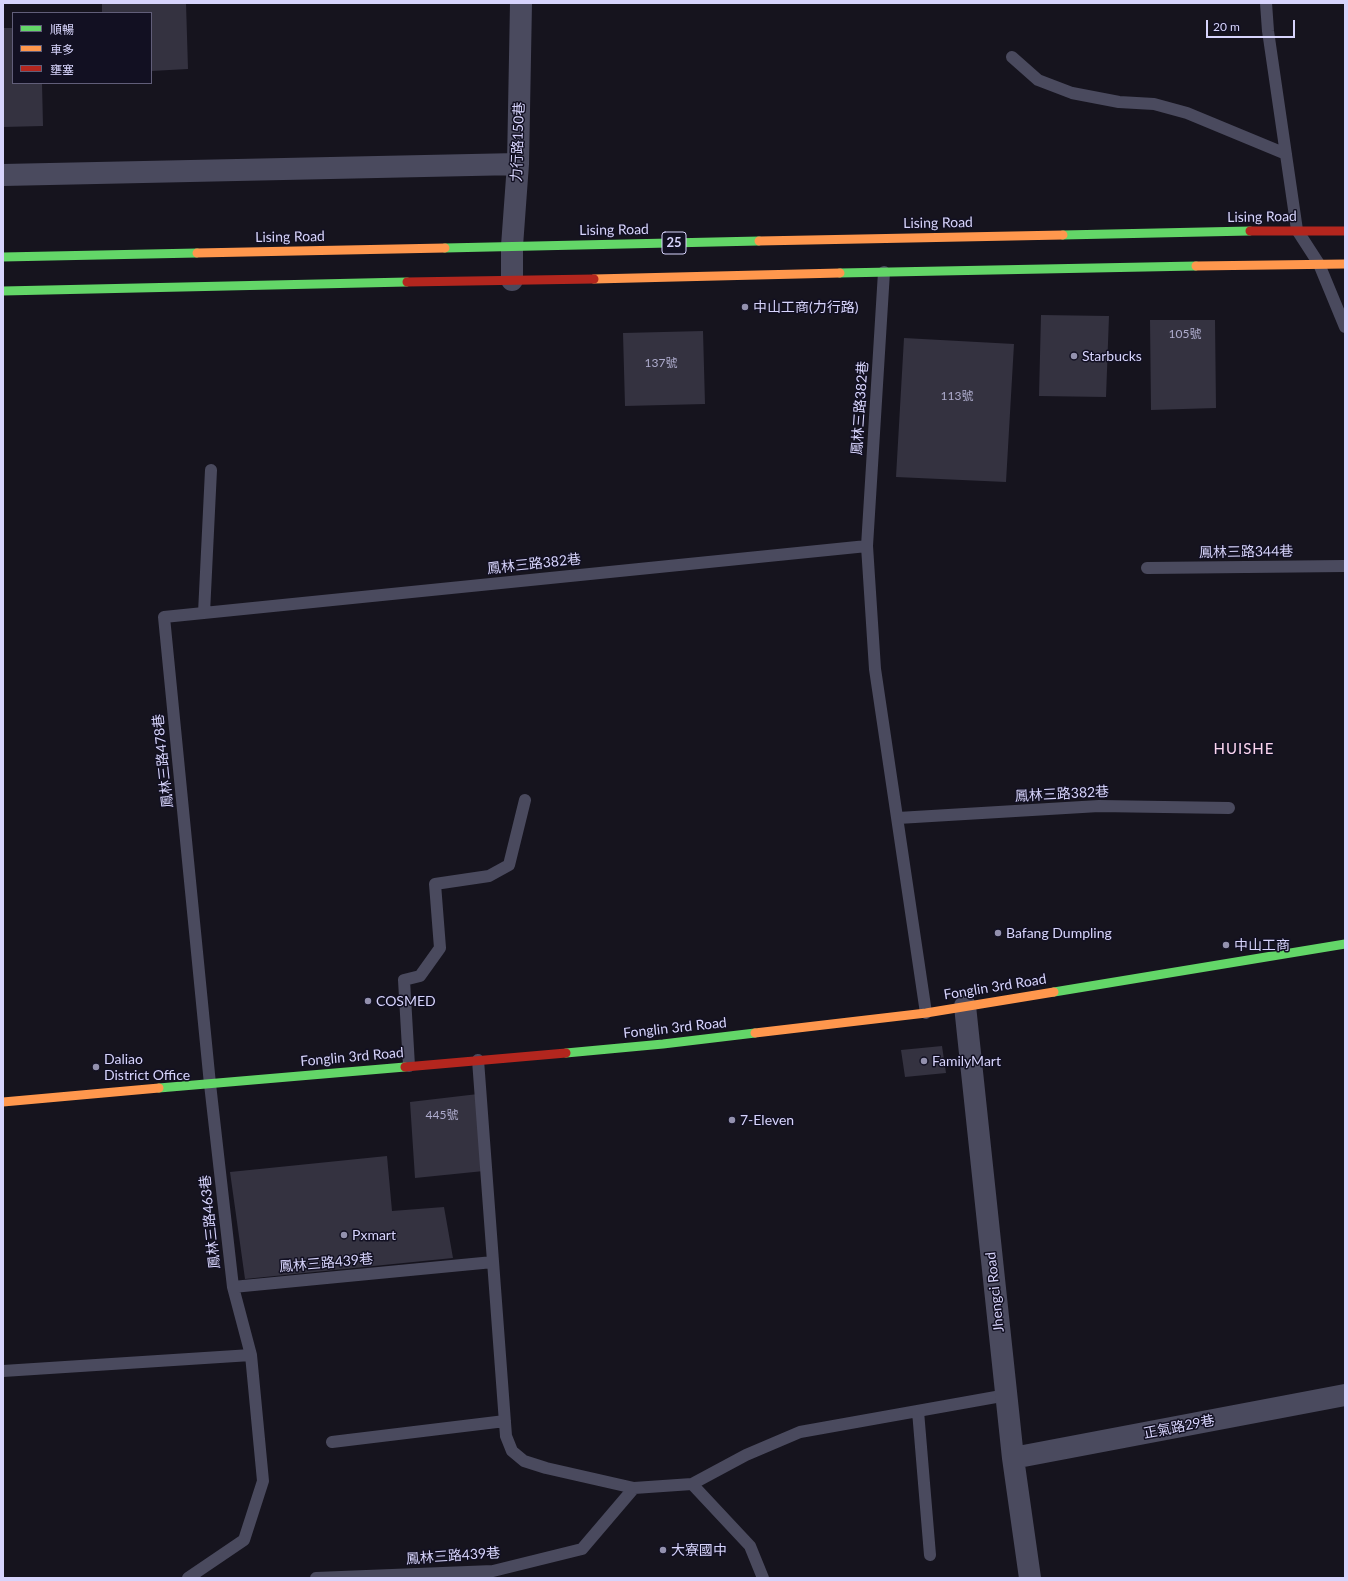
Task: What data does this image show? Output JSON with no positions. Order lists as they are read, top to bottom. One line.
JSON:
{"streets":{"main road":["Lising Road","25","Fonglin 3rd Road"],"street":["力行路150巷","Jhengci Road","正氣路29巷"],"lane":["鳳林三路382巷","鳳林三路344巷","鳳林三路478巷","鳳林三路463巷","鳳林三路439巷"]},"crossings":[["力行路150巷","Lising Road"],["鳳林三路382巷","鳳林三路478巷"],["鳳林三路382巷","Fonglin 3rd Road"],["鳳林三路478巷","Fonglin 3rd Road"],["鳳林三路478巷","鳳林三路463巷"],["Fonglin 3rd Road","鳳林三路463巷"],["Fonglin 3rd Road","Jhengci Road"],["鳳林三路463巷","鳳林三路439巷"],["Jhengci Road","正氣路29巷"]],"districts":["HUISHE"],"places":["中山工商(力行路)","Starbucks","Bafang Dumpling","中山工商","COSMED","FamilyMart","Daliao District Office","7-Eleven","Pxmart","大寮國中"],"house_numbers":["105號","137號","113號","445號"],"legend":["順暢","車多","壅塞"],"scale_bar":"20 m"}
